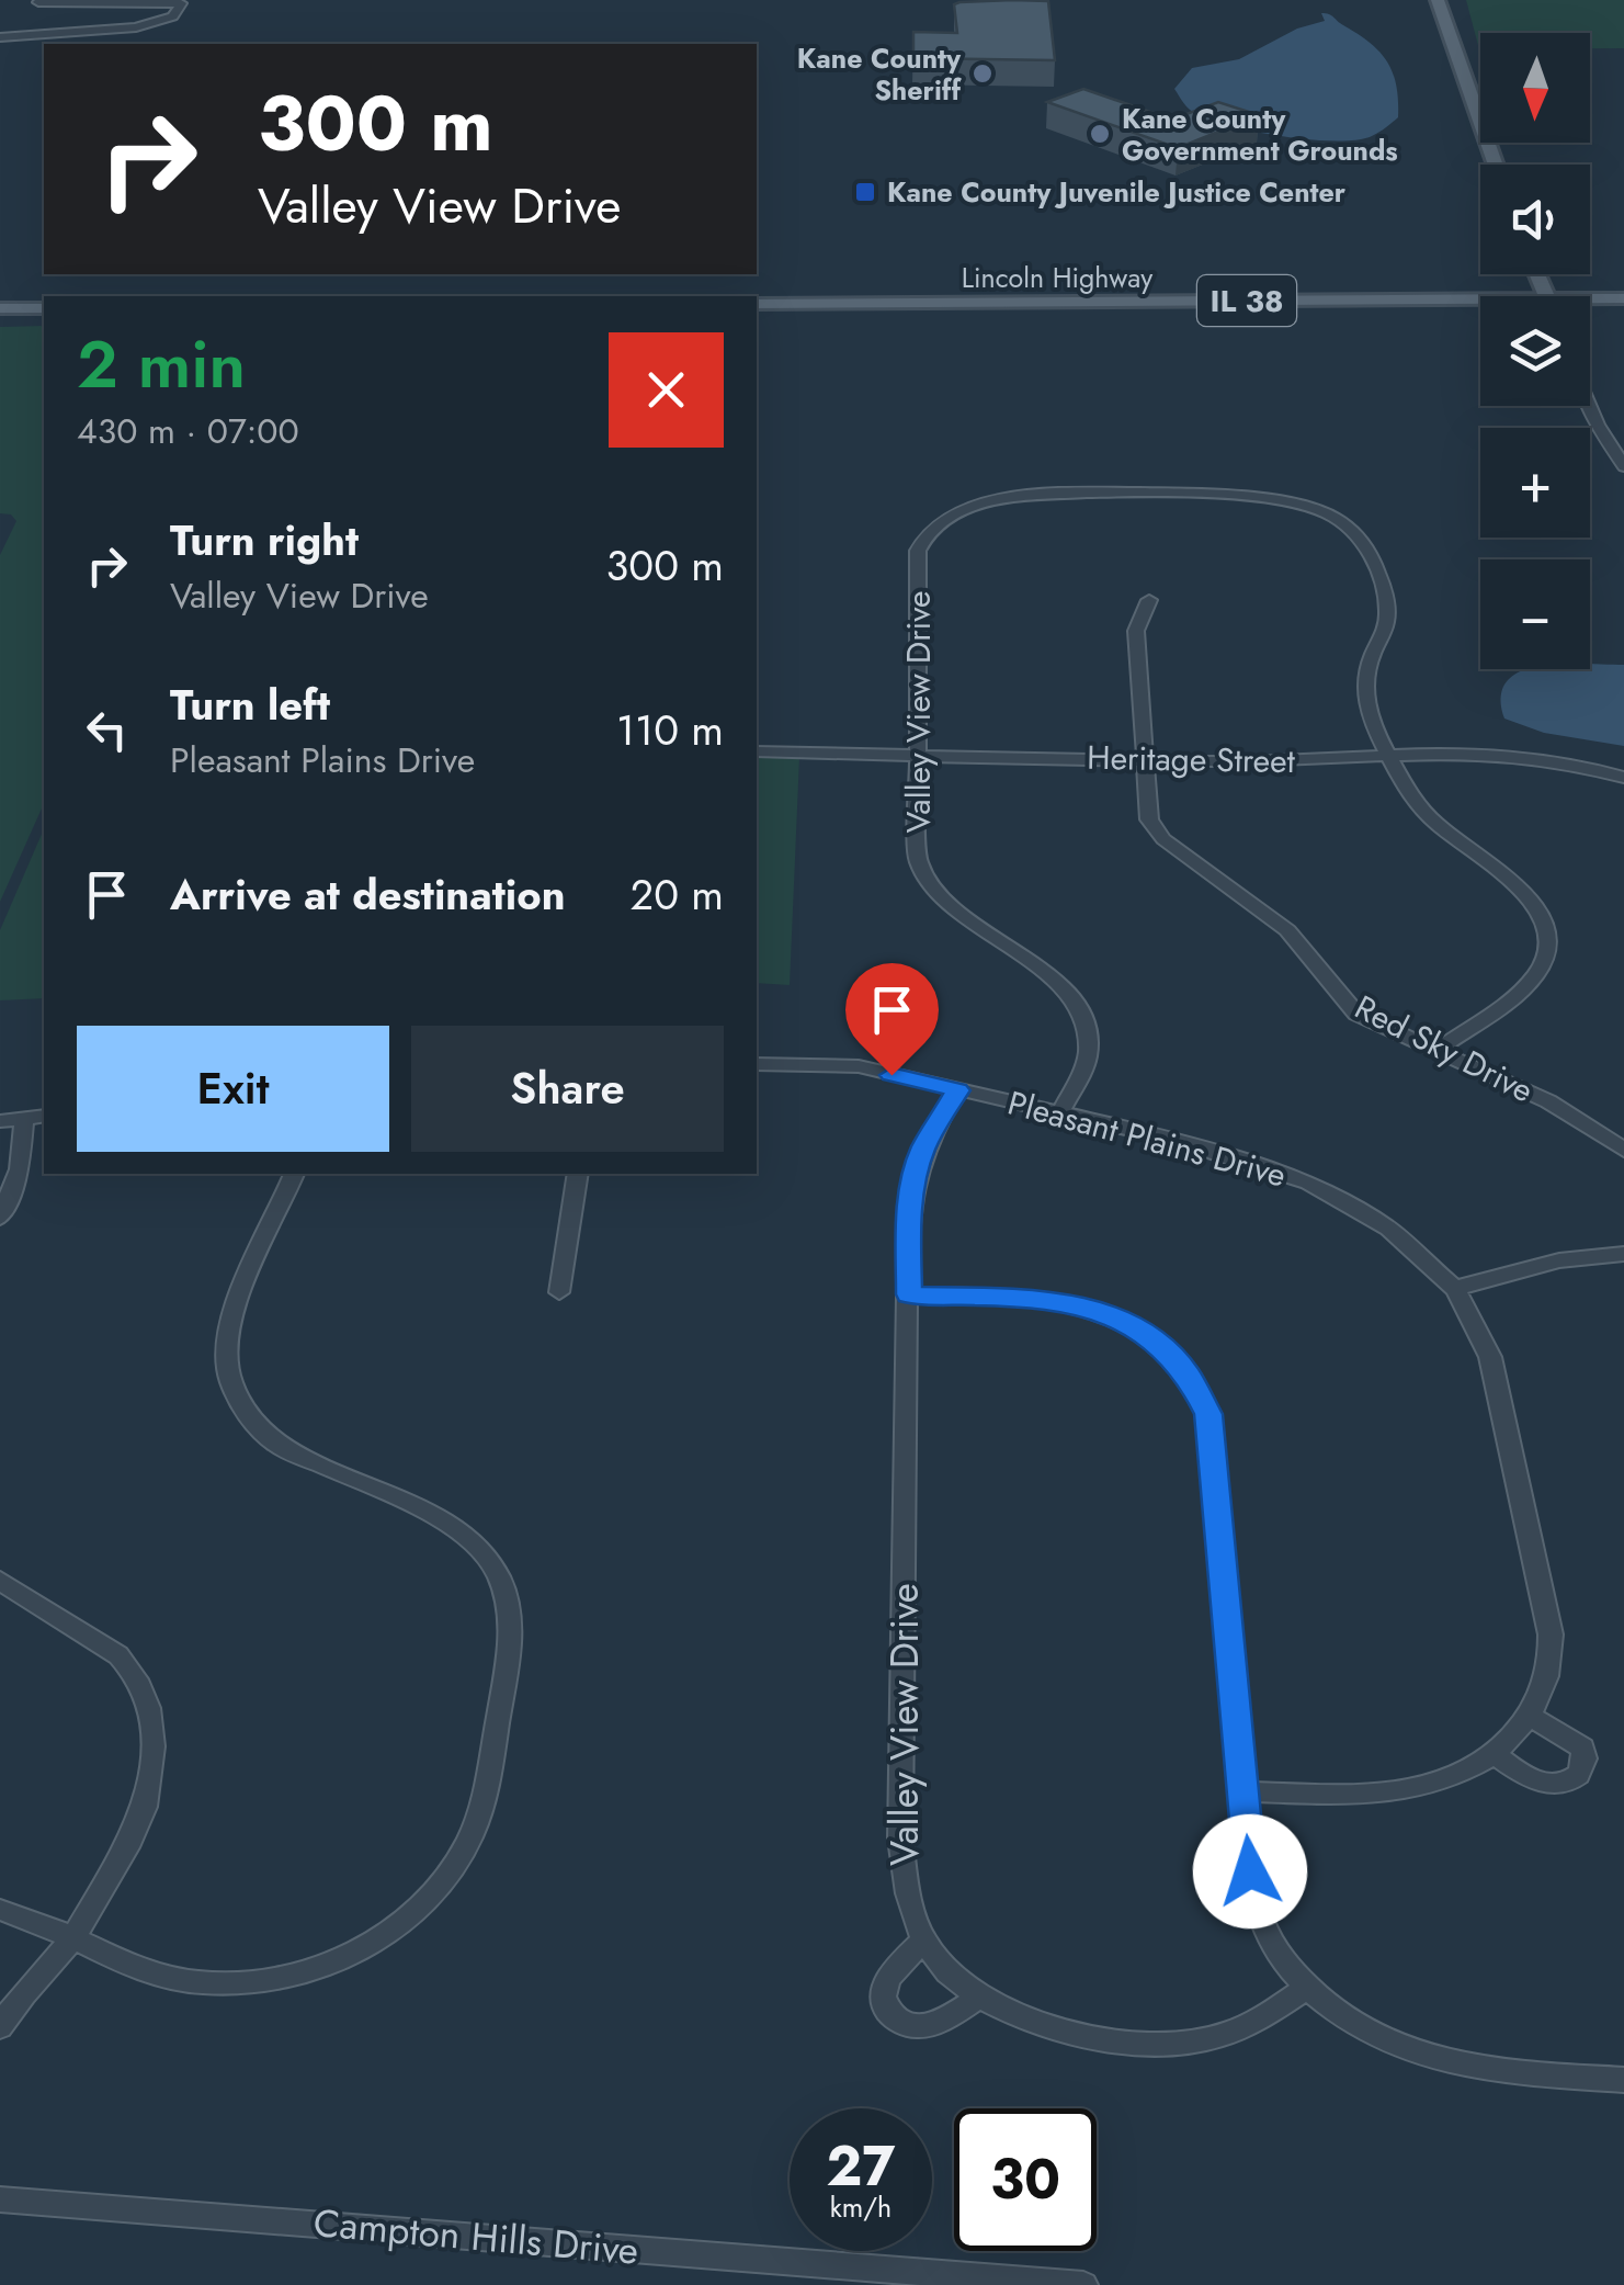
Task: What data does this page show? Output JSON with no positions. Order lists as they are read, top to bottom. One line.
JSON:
{"streets":{"main road":["Lincoln Highway","IL 38"],"street":["Valley View Drive","Heritage Street","Red Sky Drive","Pleasant Plains Drive","Campton Hills Drive"]},"crossings":[["Valley View Drive","Heritage Street"],["Valley View Drive","Red Sky Drive"],["Valley View Drive","Pleasant Plains Drive"],["Heritage Street","Red Sky Drive"]],"places":{"other":["Kane County Sheriff","Kane County Government Grounds"],"transit":["Kane County Juvenile Justice Center"]},"north":"bottom","page":{"map_buttons":["+","−"],"turn":["300 m","Valley View Drive"],"heading":["2 min","430 m · 07:00"],"list":[{"name":"Turn right","note":"Valley View Drive","value":"300 m"},{"name":"Turn left","note":"Pleasant Plains Drive","value":"110 m"},{"name":"Arrive at destination","value":"20 m"}],"buttons":["Exit","Share"],"speed":"27 km/h","limit":"30"}}
